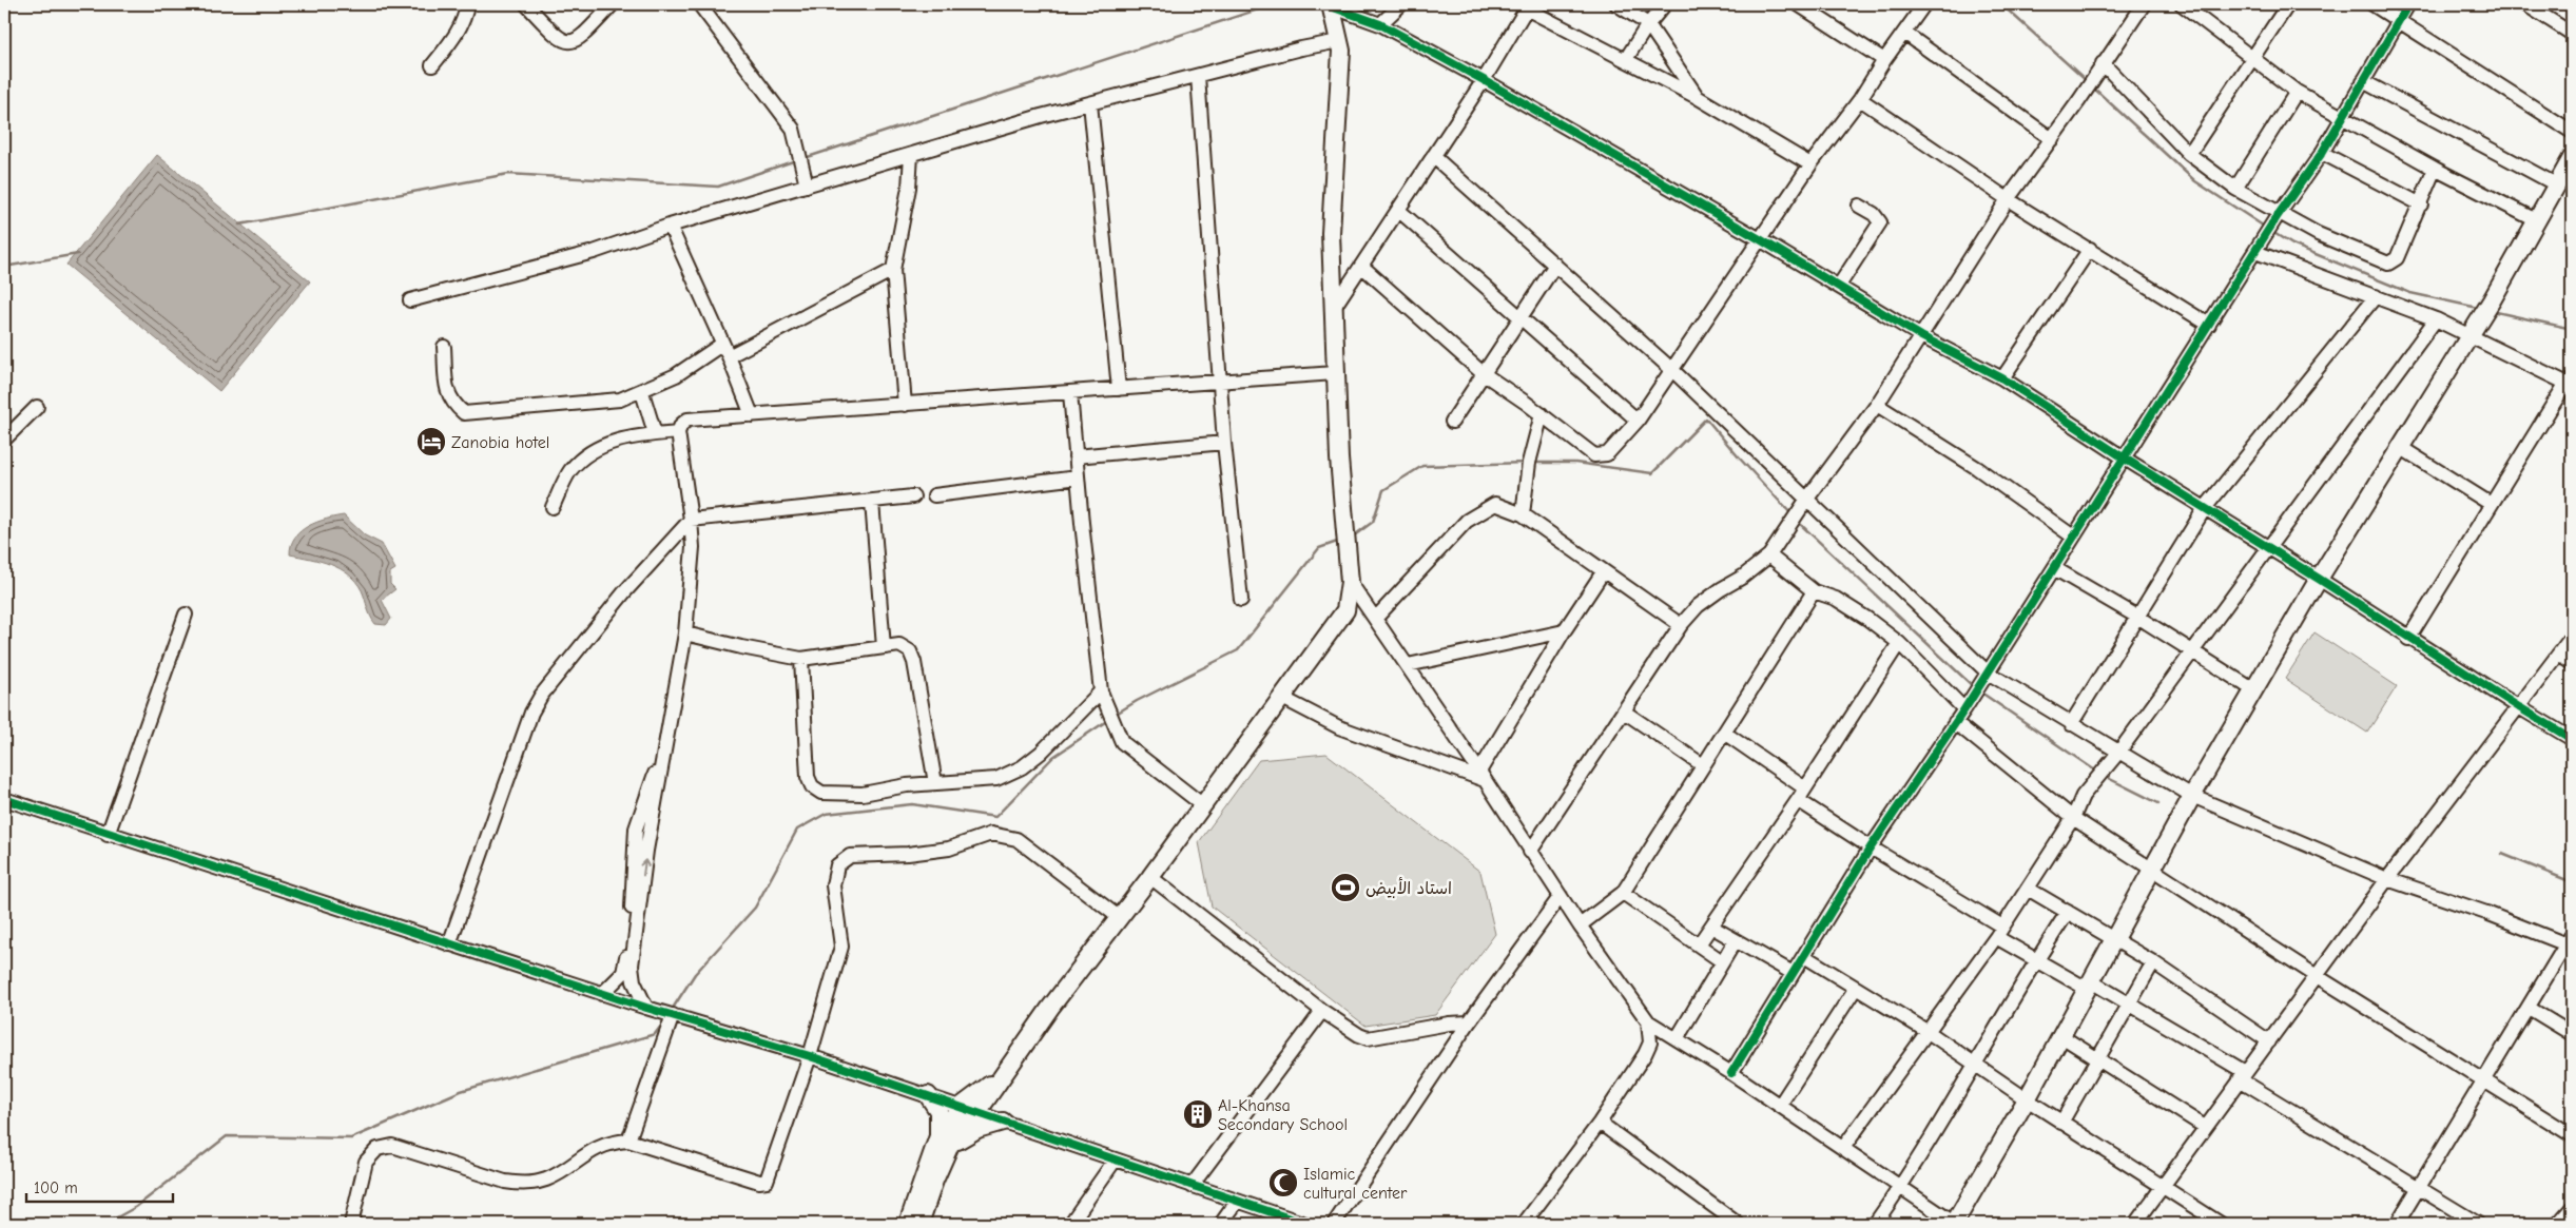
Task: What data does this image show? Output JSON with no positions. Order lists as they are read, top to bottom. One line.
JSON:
{"places":{"hotel":["Zanobia hotel"],"sports":["استاد الأبيض"],"building":["Al-Khansa Secondary School"],"mosque":["Islamic cultural center"]},"scale_bar":"100 m"}
